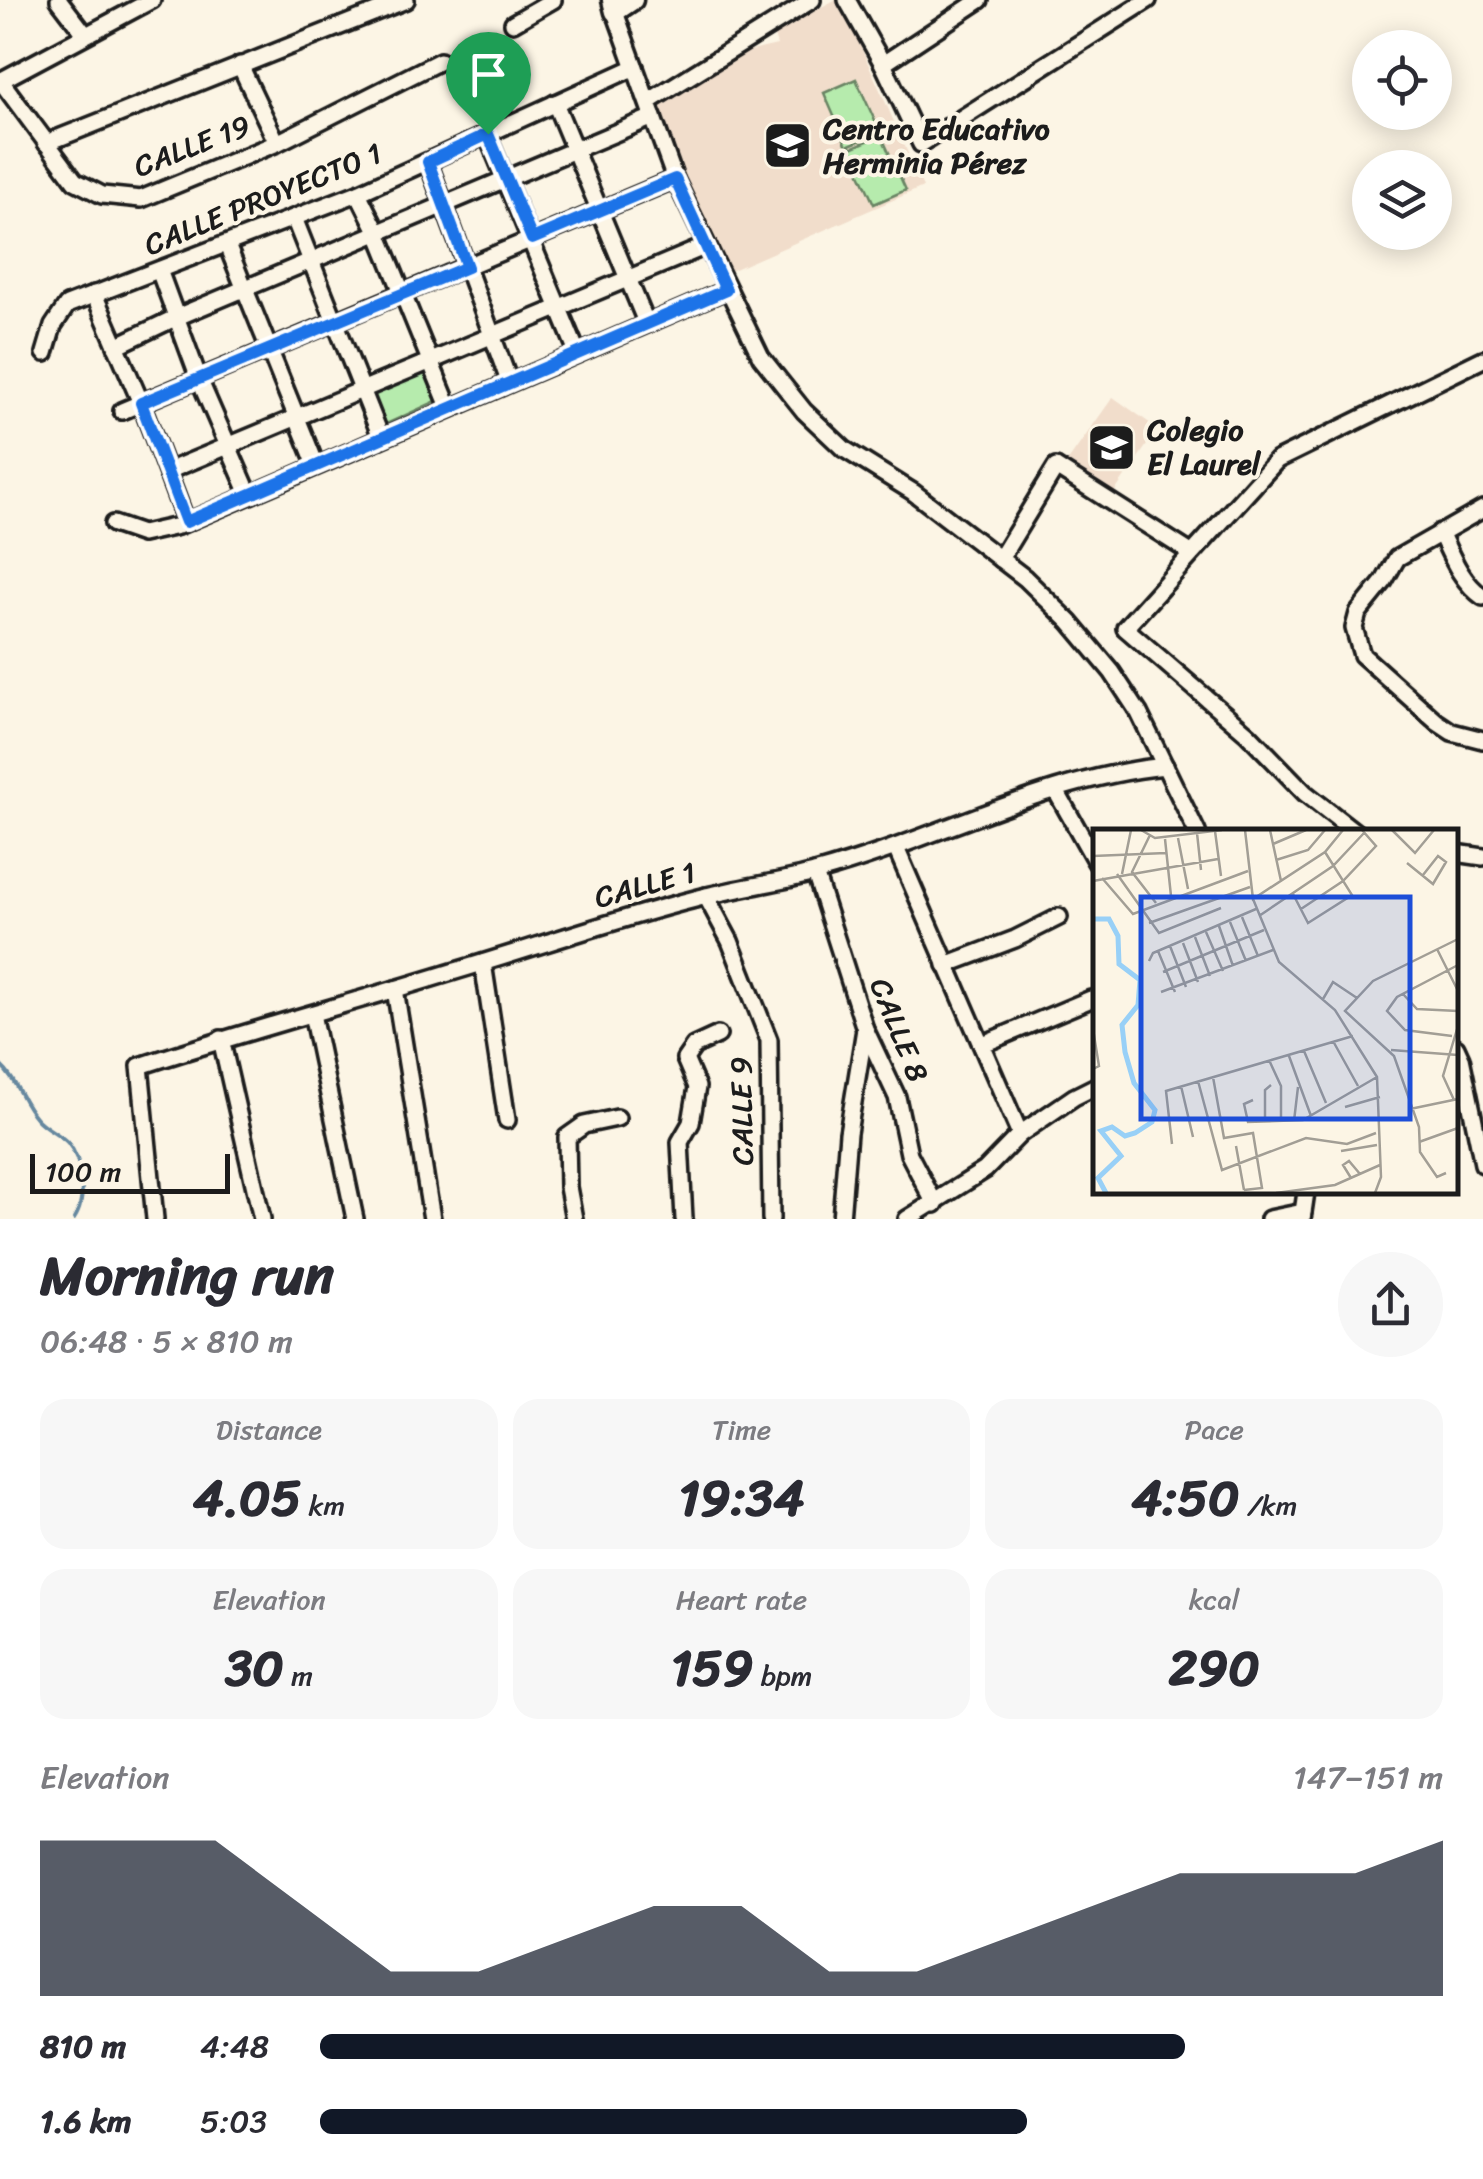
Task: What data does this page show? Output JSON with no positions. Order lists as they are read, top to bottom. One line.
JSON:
{"streets":{"street":["CALLE 19","CALLE PROYECTO 1","CALLE 1","CALLE 8","CALLE 9"]},"crossings":[["CALLE 1","CALLE 8"],["CALLE 1","CALLE 9"]],"places":{"school or university":["Centro Educativo Herminia Pérez","Colegio El Laurel"]},"scale_bar":"100 m","page":{"scale":"100 m","heading":["Morning run","06:48 · 5 × 810 m"],"stats":[["Distance","4.05 km"],["Time","19:34"],["Pace","4:50 /km"],["Elevation","30 m"],["Heart rate","159 bpm"],["kcal","290"]],"chart":["Elevation","147–151 m"],"list":[{"name":"810 m","note":"4:48"},{"name":"1.6 km","note":"5:03"}]}}
